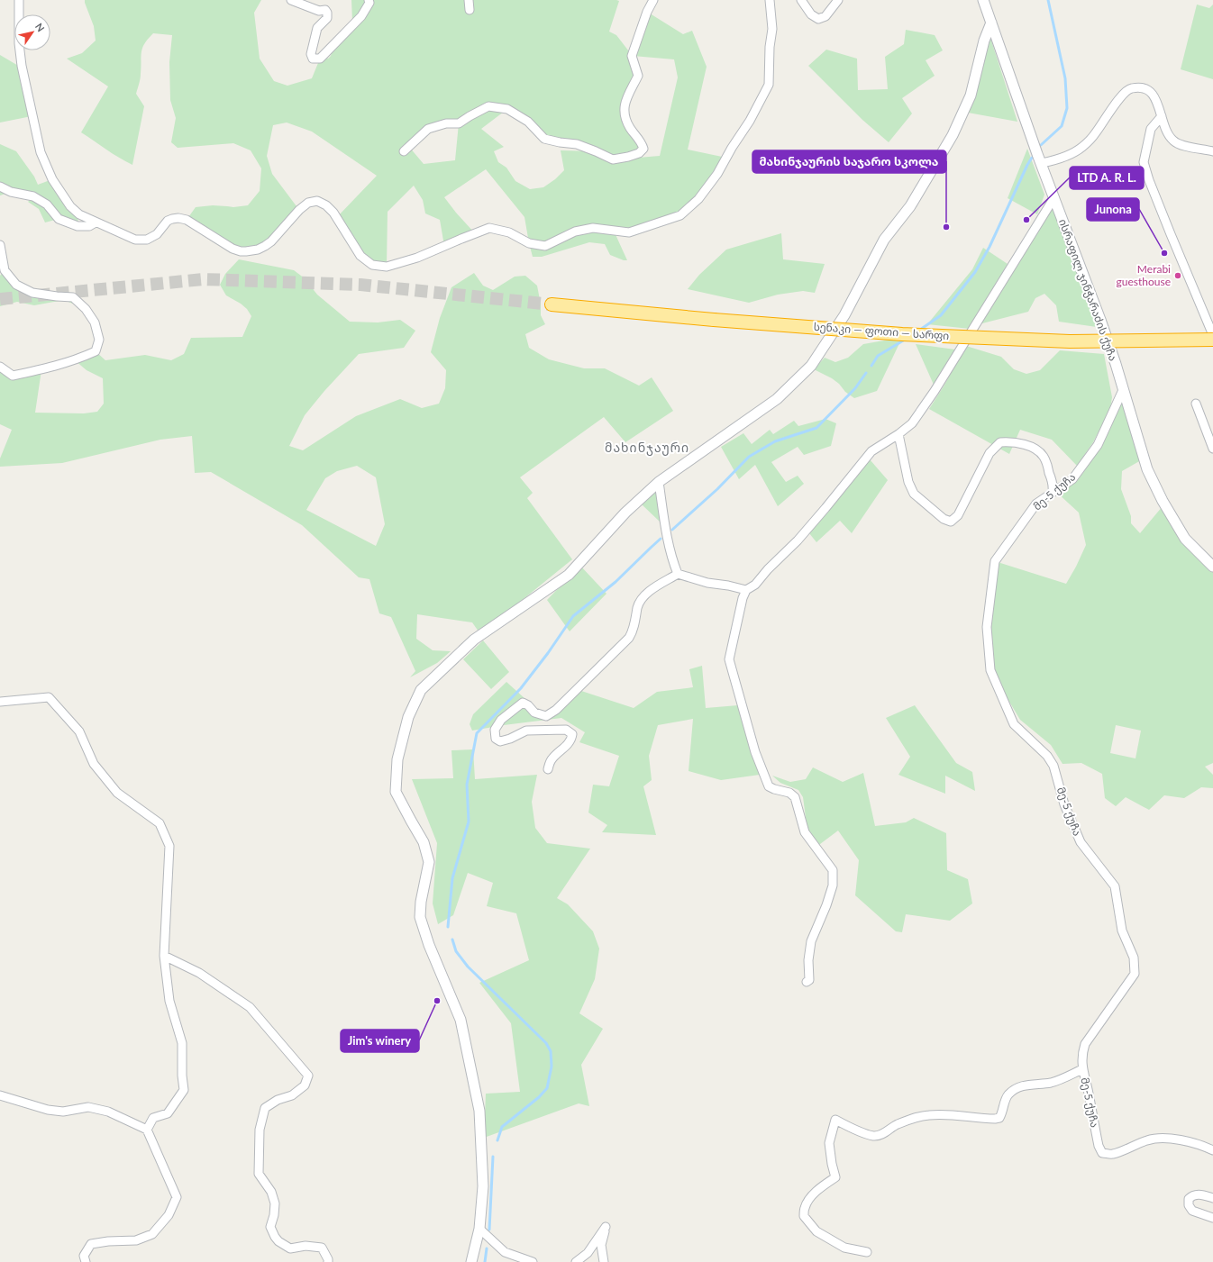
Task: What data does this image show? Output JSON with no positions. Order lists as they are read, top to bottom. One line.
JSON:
{"streets":{"highway":["სენაკი — ფოთი — სარფი"],"street":["ისრაფილ ჯინჭარაძის ქუჩა","მე-5 ქუჩა"]},"crossings":[["ისრაფილ ჯინჭარაძის ქუჩა","მე-5 ქუჩა"]],"districts":["მახინჯაური"],"places":["LTD A. R. L.","მახინჯაურის საჯარო სკოლა","Junona","Merabi guesthouse","Jim's winery"],"north":"top right"}
